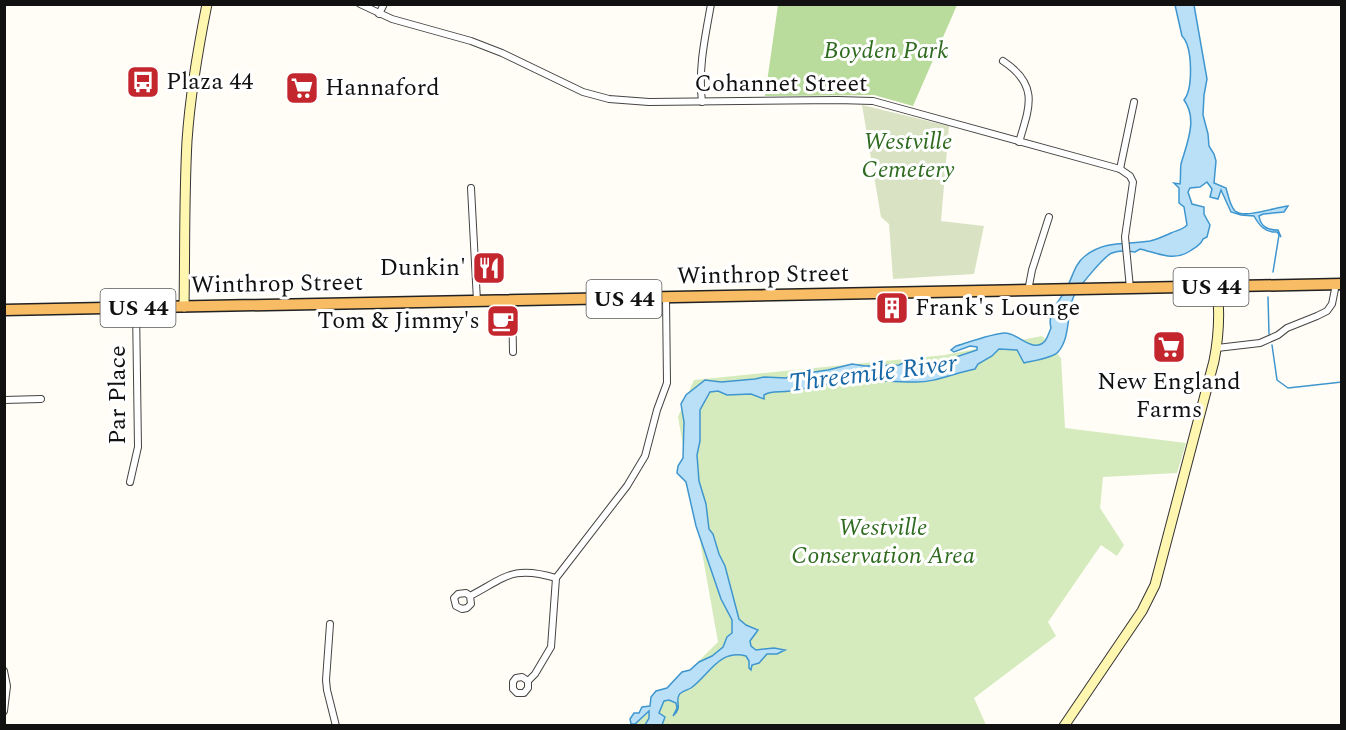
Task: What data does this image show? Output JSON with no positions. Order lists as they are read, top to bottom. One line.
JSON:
{"streets":{"highway":["Winthrop Street","US 44"],"street":["Cohannet Street","Par Place"]},"crossings":[["Winthrop Street","Par Place"]],"water":["Threemile River"],"parks":["Boyden Park","Westville Cemetery","Westville Conservation Area"],"places":{"bus stop":["Plaza 44"],"supermarket":["Hannaford","New England Farms"],"restaurant":["Dunkin'"],"building":["Frank's Lounge"],"cafe":["Tom & Jimmy's"]}}
